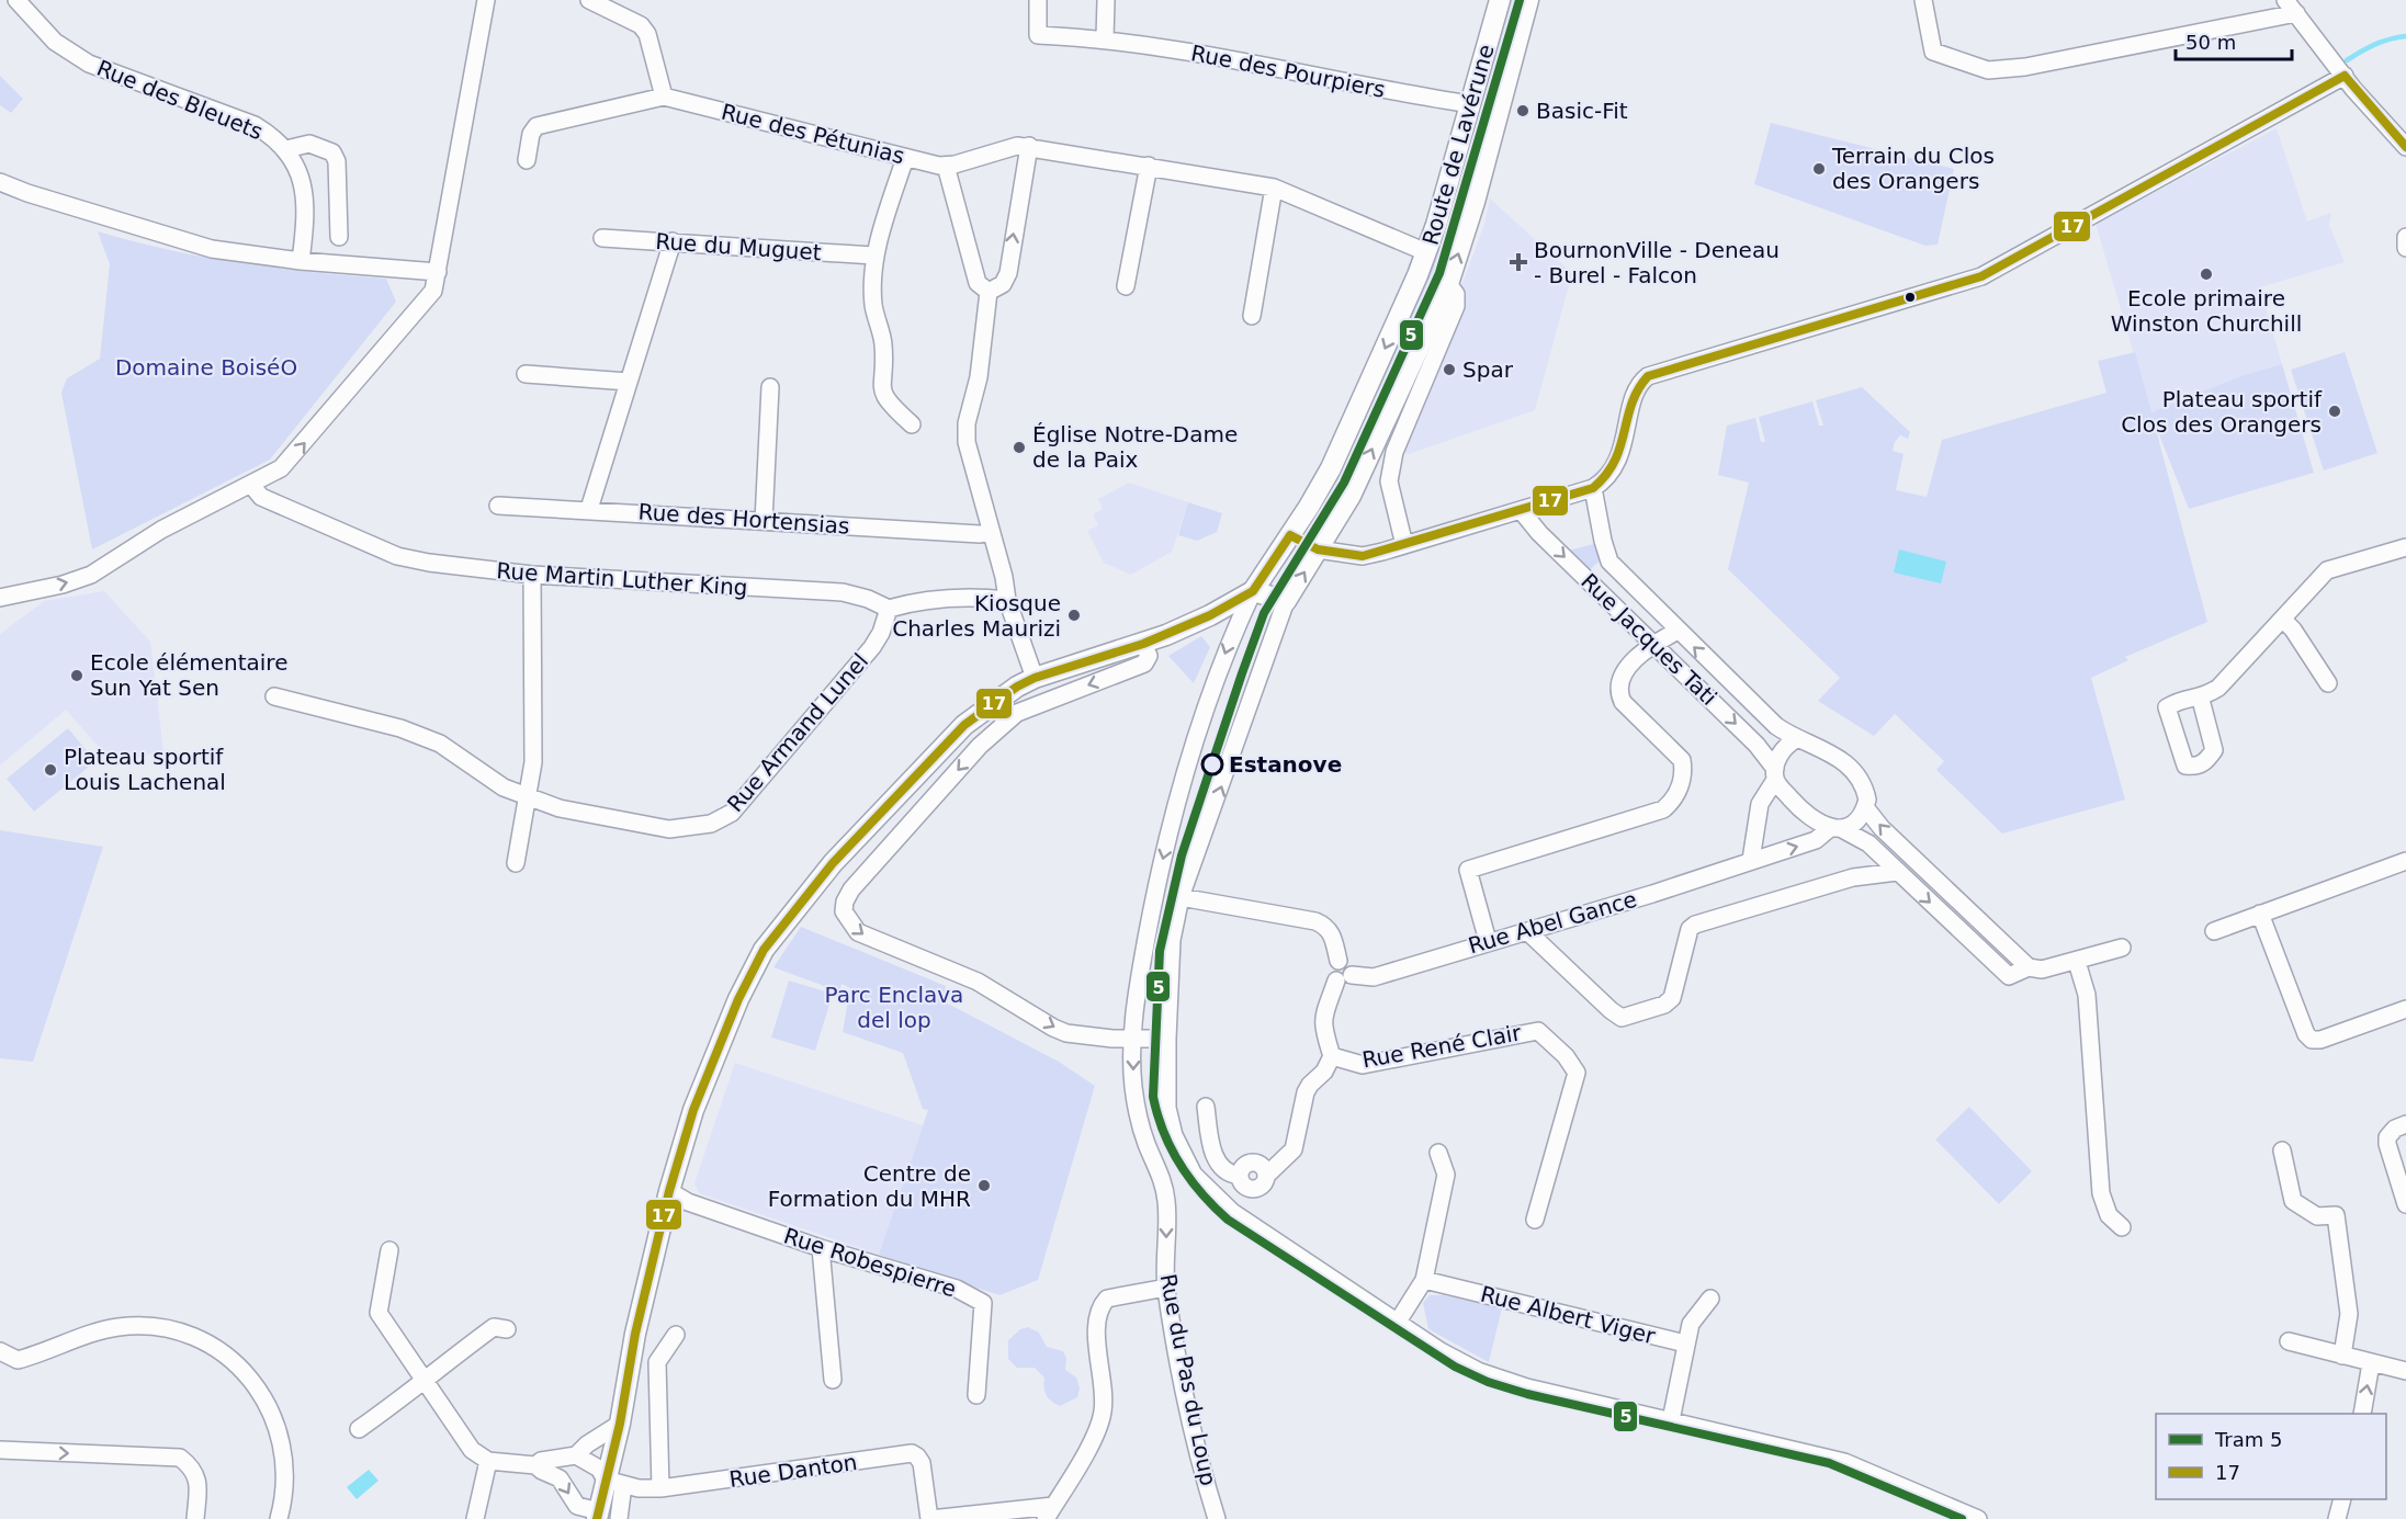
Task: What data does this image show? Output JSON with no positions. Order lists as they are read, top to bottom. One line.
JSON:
{"streets":{"street":["Rue des Pourpiers","Rue des Bleuets","Rue des Pétunias","Route de Lavérune","Rue du Muguet","Rue des Hortensias","Rue Martin Luther King","Rue Jacques Tati","Rue Armand Lunel","Rue Abel Gance","Rue René Clair","Rue Robespierre","Rue Albert Viger","Rue du Pas du Loup","Rue Danton"]},"crossings":[["Rue des Pourpiers","Route de Lavérune"],["Rue des Pétunias","Route de Lavérune"],["Route de Lavérune","Rue Robespierre"],["Route de Lavérune","Rue du Pas du Loup"],["Route de Lavérune","Rue Danton"],["Rue Martin Luther King","Rue Armand Lunel"],["Rue Jacques Tati","Rue Abel Gance"]],"parks":["Domaine BoiséO","Parc Enclava del lop"],"places":{"other":["Basic-Fit","Terrain du Clos des Orangers","Ecole primaire Winston Churchill","Spar","Plateau sportif Clos des Orangers","Église Notre-Dame de la Paix","Kiosque Charles Maurizi","Ecole élémentaire Sun Yat Sen","Estanove","Plateau sportif Louis Lachenal","Centre de Formation du MHR"],"health":["BournonVille - Deneau - Burel - Falcon"]},"lines":["tram line 5","transit line 17"],"legend":["Tram 5","17"],"scale_bar":"50 m"}
